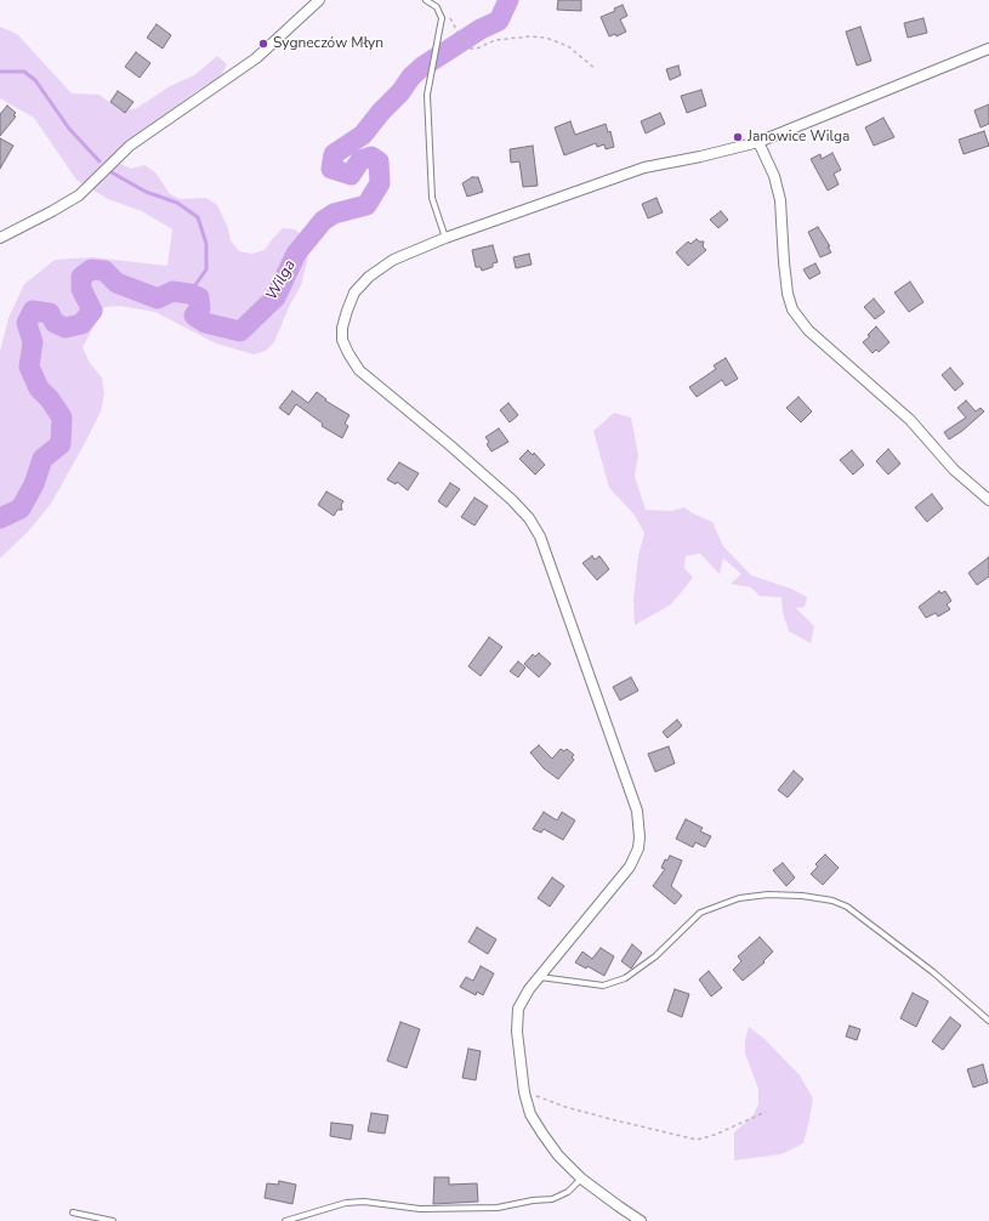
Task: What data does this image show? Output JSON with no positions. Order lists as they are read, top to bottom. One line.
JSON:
{"water":["Wilga"],"places":["Sygneczów Młyn","Janowice Wilga"]}
